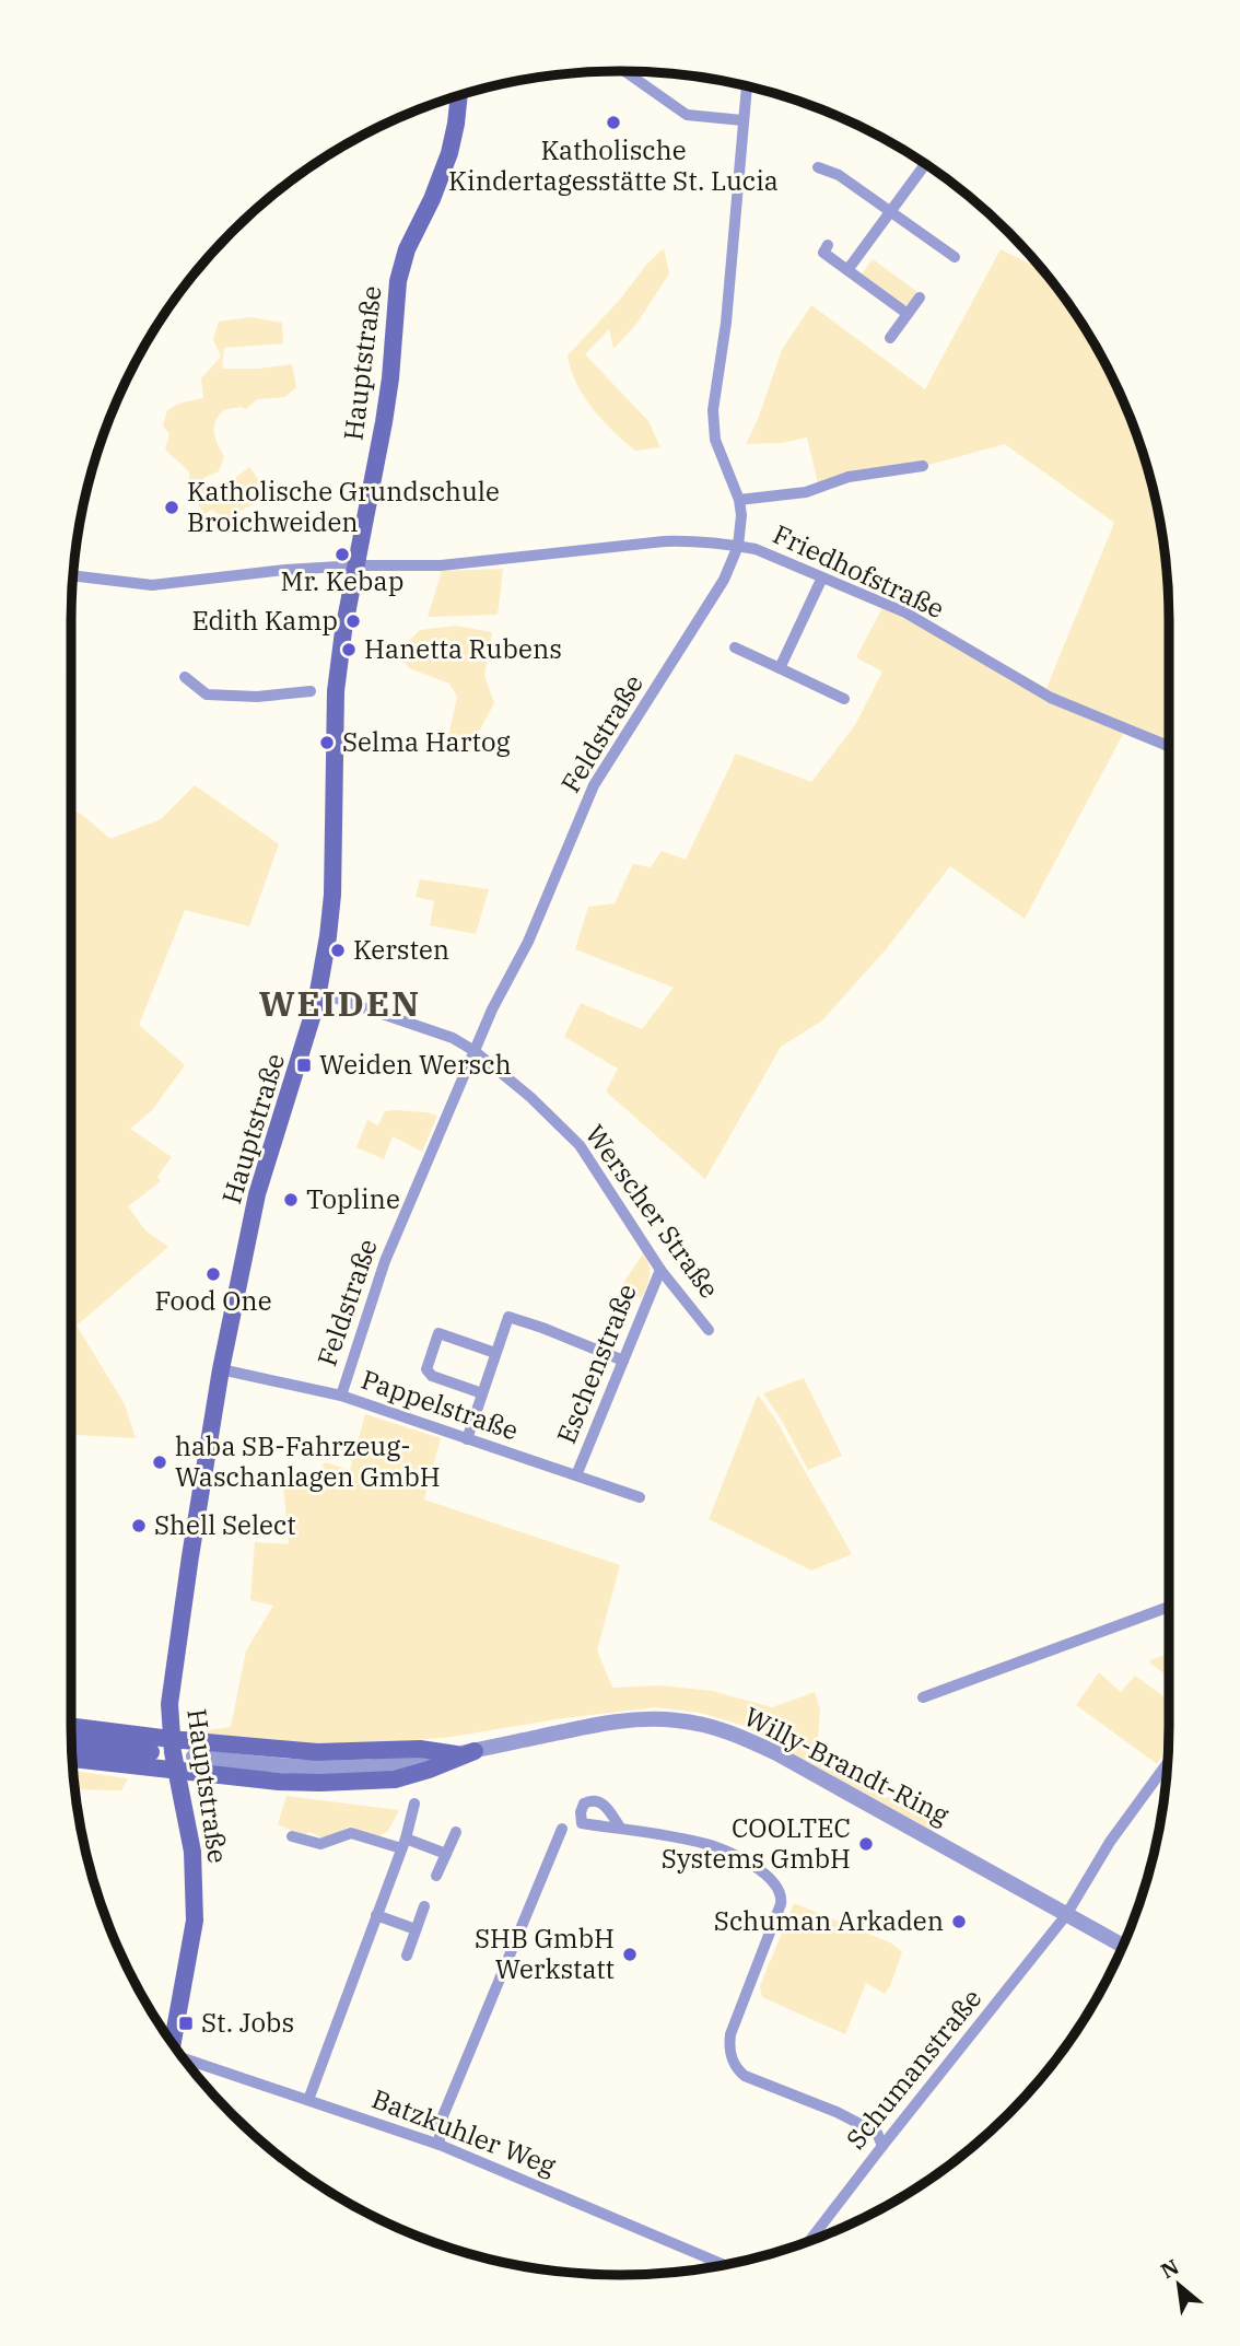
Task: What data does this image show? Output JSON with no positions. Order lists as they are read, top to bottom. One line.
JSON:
{"streets":{"main road":["Hauptstraße"],"street":["Friedhofstraße","Feldstraße","Werscher Straße","Eschenstraße","Pappelstraße","Willy-Brandt-Ring","Schumanstraße","Batzkuhler Weg"]},"crossings":[["Hauptstraße","Friedhofstraße"],["Hauptstraße","Werscher Straße"],["Hauptstraße","Pappelstraße"],["Friedhofstraße","Feldstraße"],["Feldstraße","Werscher Straße"],["Feldstraße","Pappelstraße"],["Werscher Straße","Eschenstraße"],["Eschenstraße","Pappelstraße"],["Willy-Brandt-Ring","Schumanstraße"]],"districts":["WEIDEN"],"places":{"other":["Katholische Kindertagesstätte St. Lucia","Katholische Grundschule Broichweiden","Mr. Kebap","Edith Kamp","Hanetta Rubens","Selma Hartog","Kersten","Topline","Food One","haba SB-Fahrzeug- Waschanlagen GmbH","Shell Select","COOLTEC Systems GmbH","Schuman Arkaden","SHB GmbH Werkstatt"],"transit":["Weiden Wersch","St. Jobs"]},"north":"top left"}
